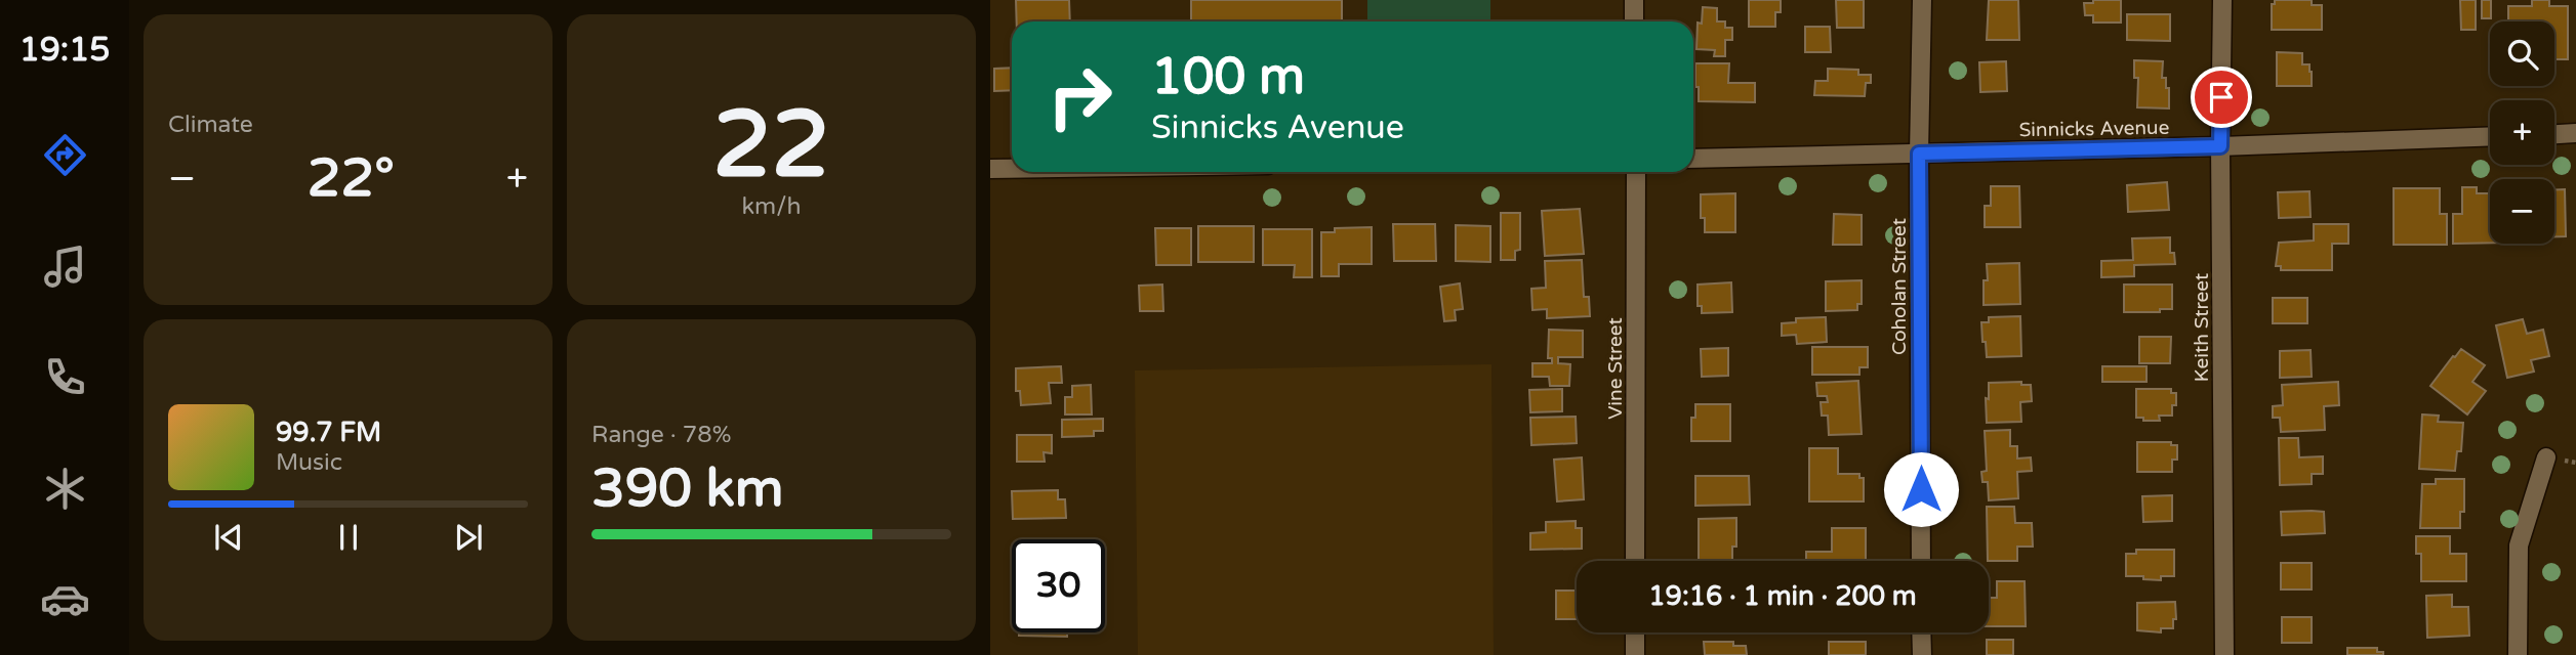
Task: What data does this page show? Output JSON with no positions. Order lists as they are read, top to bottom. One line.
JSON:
{"streets":{"street":["Sinnicks Avenue","Coholan Street","Keith Street","Vine Street"]},"crossings":[["Sinnicks Avenue","Coholan Street"],["Sinnicks Avenue","Keith Street"]],"page":{"tabs":"19:15","tile":["Climate",["22","km/h"],["Range · 78%","390 km"]],"map_buttons":["+","−"],"turn":["100 m","Sinnicks Avenue"],"heat":["−","22°","+"],"song":["99.7 FM","Music"],"limit":"30","trip":"19:16 · 1 min · 200 m"}}
